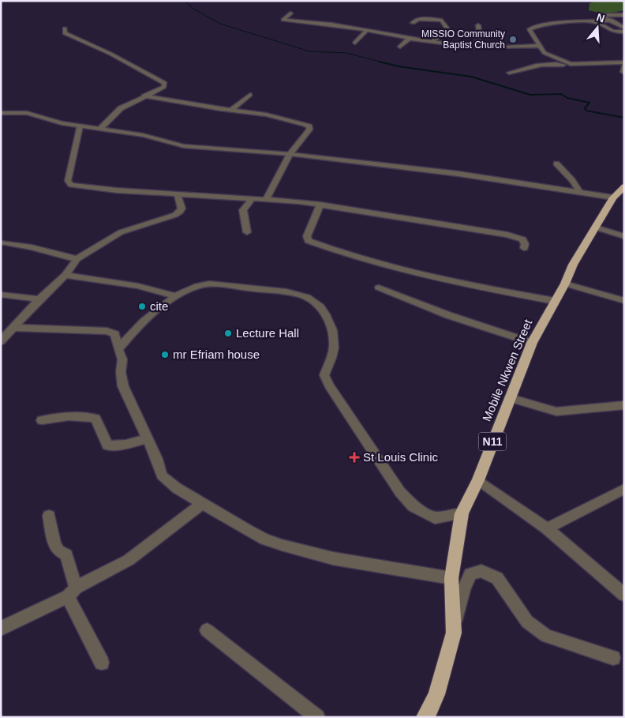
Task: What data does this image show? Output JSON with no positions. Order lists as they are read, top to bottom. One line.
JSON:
{"streets":{"highway":["Mobile Nkwen Street","N11"]},"places":{"other":["MISSIO Community Baptist Church","cite","Lecture Hall","mr Efriam house"],"health":["St Louis Clinic"]},"north":"top"}
